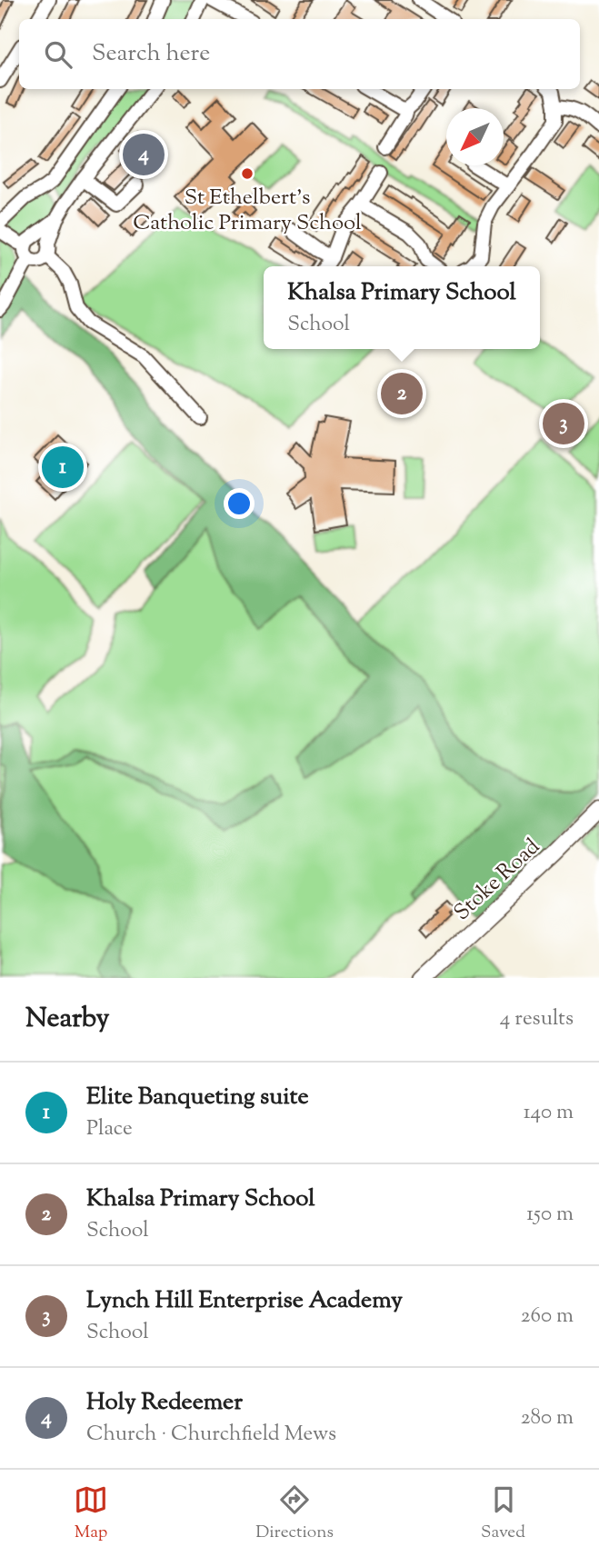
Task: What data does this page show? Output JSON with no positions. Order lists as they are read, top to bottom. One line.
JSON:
{"streets":{"main road":["Stoke Road"]},"places":["St Ethelbert's Catholic Primary School"],"north":"bottom left","page":{"search":"Search here","pins":["4","2","3","1"],"popup":["Khalsa Primary School","School"],"heading":["Nearby","4 results"],"list":[{"mark":"1","name":"Elite Banqueting suite","note":"Place","value":"140 m"},{"mark":"2","name":"Khalsa Primary School","note":"School","value":"150 m"},{"mark":"3","name":"Lynch Hill Enterprise Academy","note":"School","value":"260 m"},{"mark":"4","name":"Holy Redeemer","note":"Church · Churchfield Mews","value":"280 m"}],"nav":["Map","Directions","Saved"]}}
